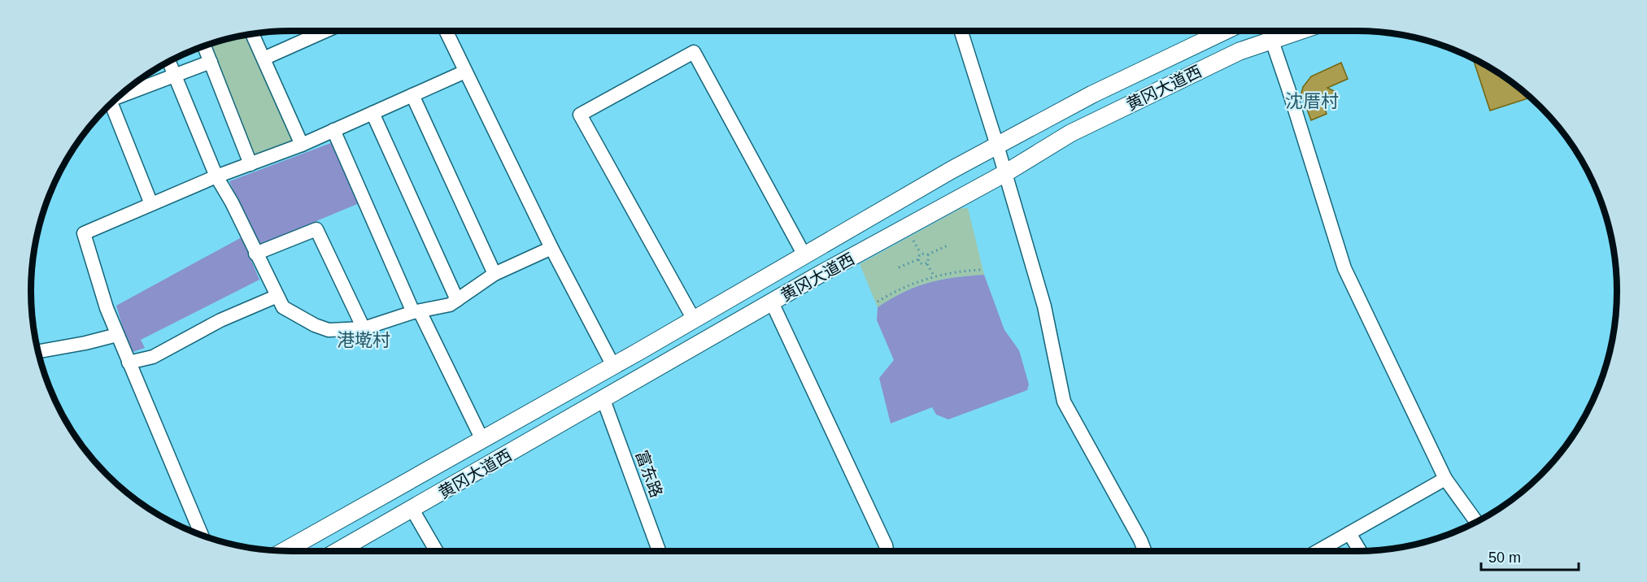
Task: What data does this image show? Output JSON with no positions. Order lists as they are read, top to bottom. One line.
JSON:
{"streets":{"main road":["黄冈大道西"],"street":["富东路"]},"crossings":[["黄冈大道西","富东路"]],"districts":["沈厝村","港墘村"],"scale_bar":"50 m"}
